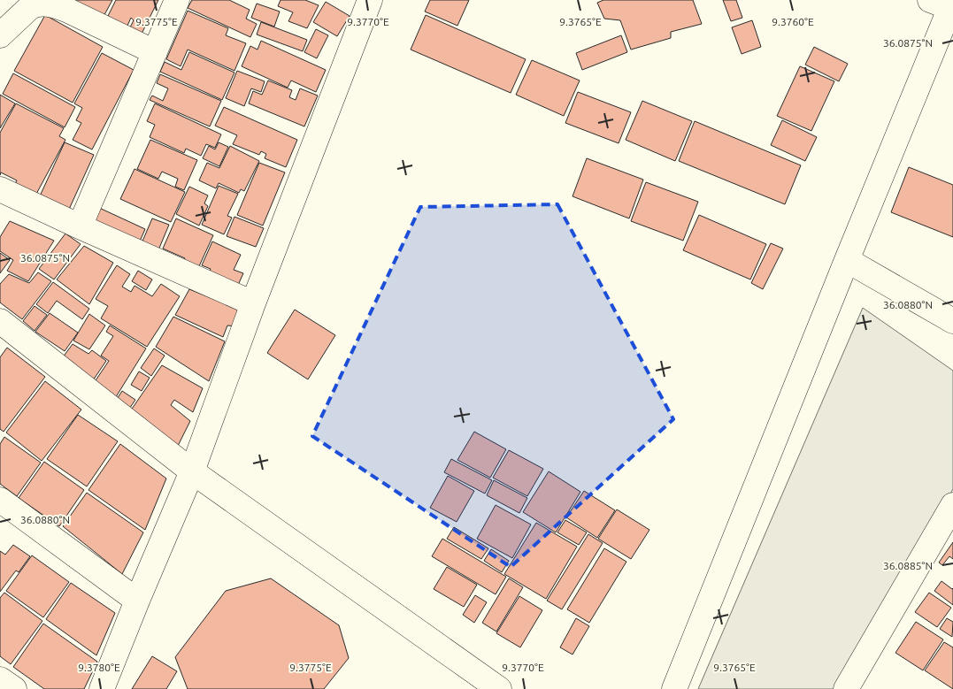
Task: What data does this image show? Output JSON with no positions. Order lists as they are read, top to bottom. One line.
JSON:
{"coordinates":["9.3775°E","9.3770°E","9.3765°E","9.3760°E","36.0875°N","36.0880°N","36.0885°N","9.3780°E"]}
